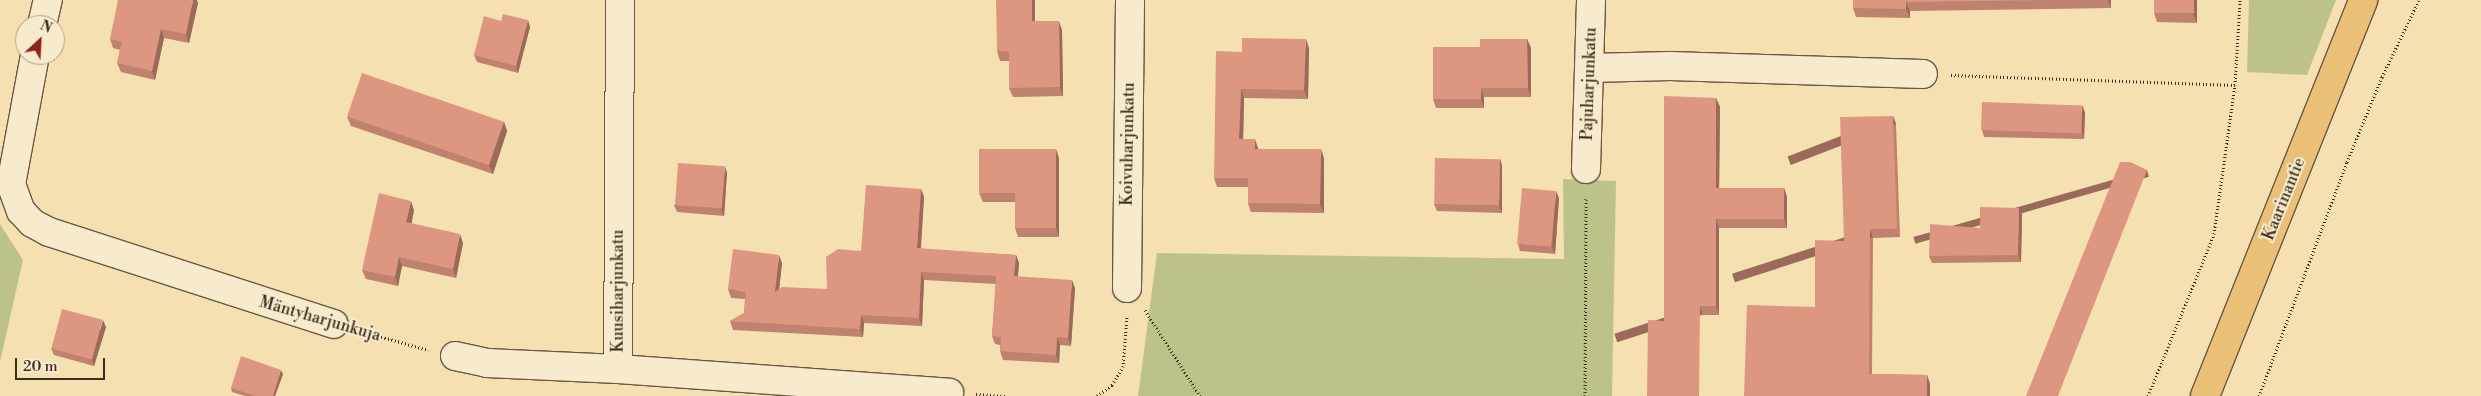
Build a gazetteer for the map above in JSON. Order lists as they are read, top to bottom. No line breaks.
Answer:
{"streets":{"main road":["Kaarinantie"],"street":["Pajuharjunkatu","Koivuharjunkatu","Kuusiharjunkatu","Mäntyharjunkuja"]},"scale_bar":"20 m","north":"top right"}
